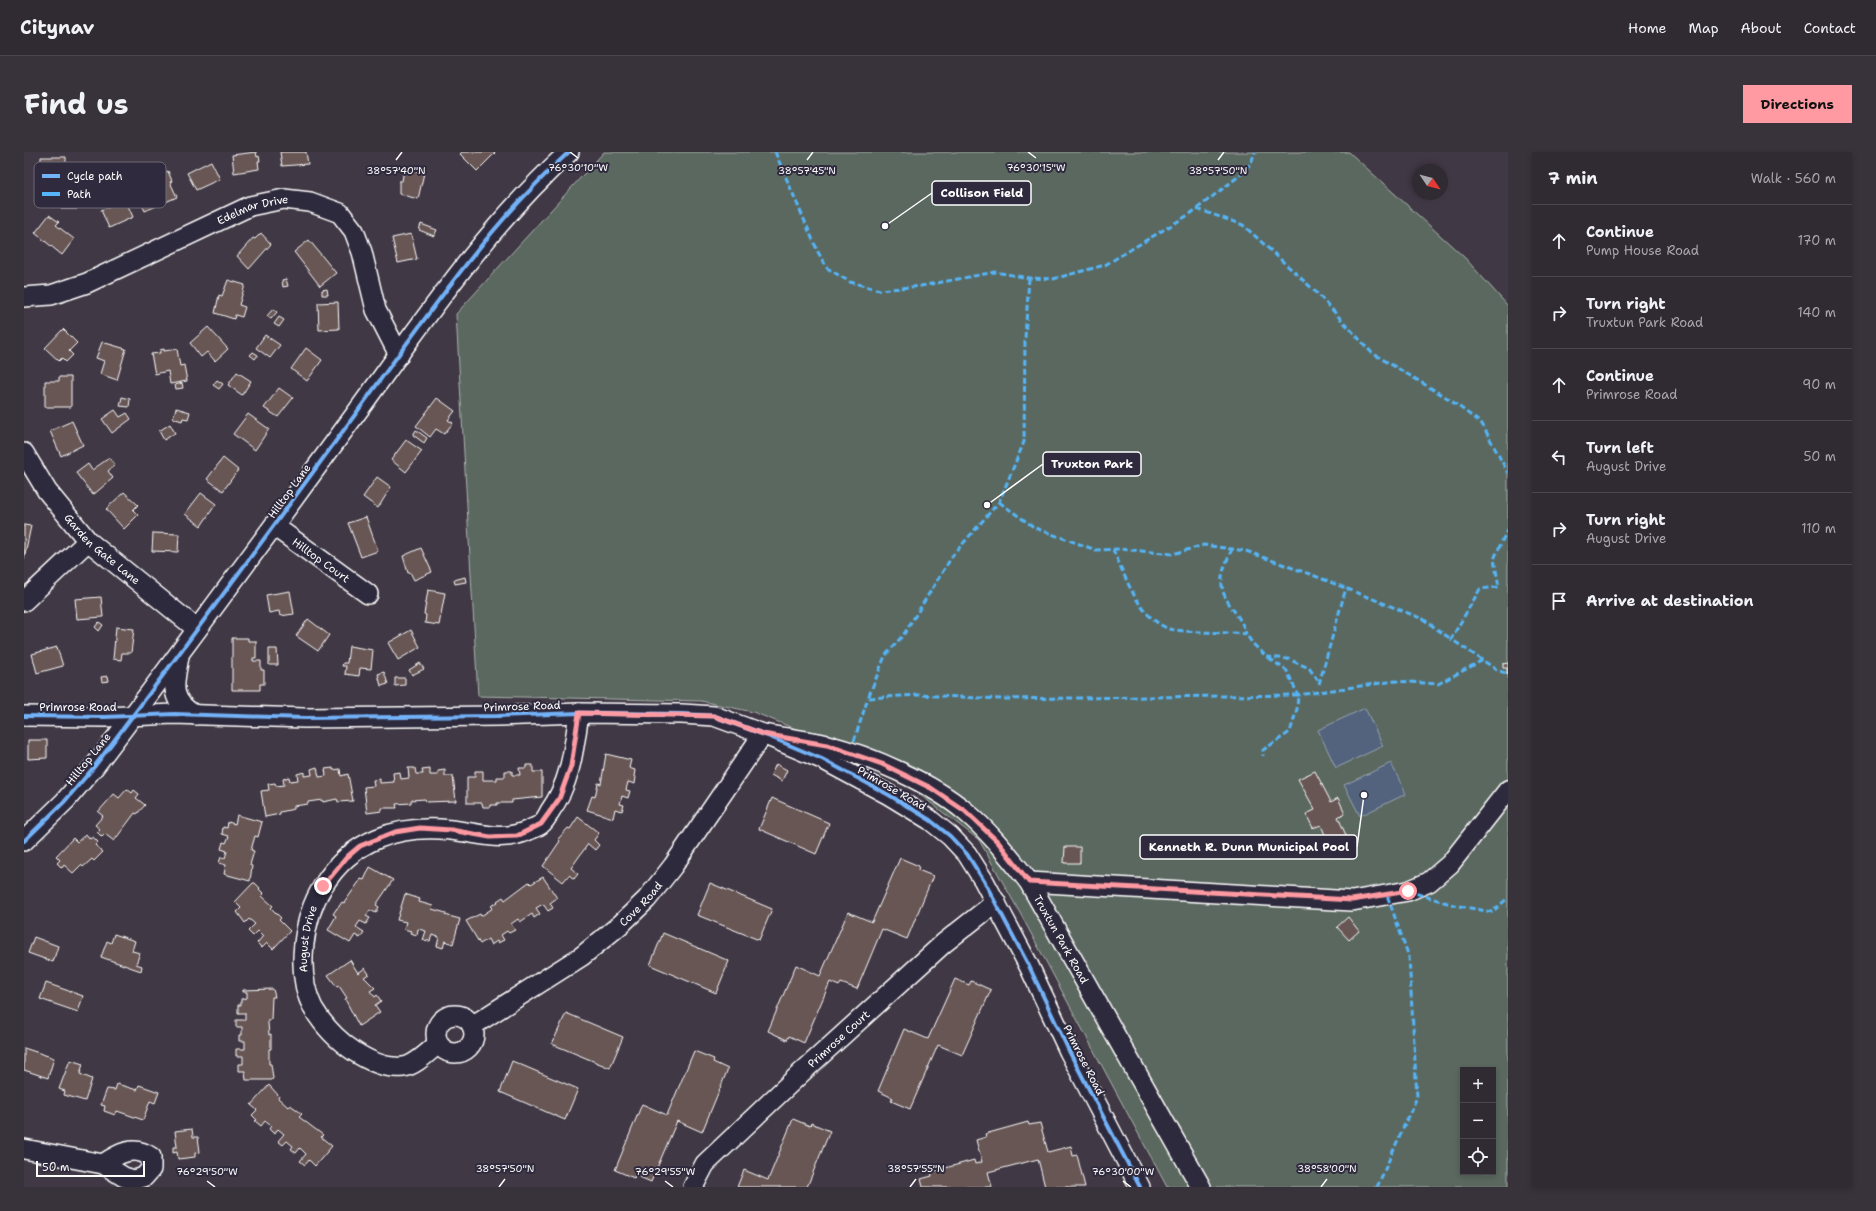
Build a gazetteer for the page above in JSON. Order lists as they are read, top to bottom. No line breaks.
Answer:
{"streets":{"street":["Edelmar Drive","Hilltop Lane","Garden Gate Lane","Hilltop Court","Primrose Road","Cove Road","August Drive","Truxtun Park Road","Primrose Court"]},"crossings":[["Edelmar Drive","Hilltop Lane"],["Hilltop Lane","Garden Gate Lane"],["Hilltop Lane","Hilltop Court"],["Hilltop Lane","Primrose Road"],["Primrose Road","Cove Road"],["Primrose Road","August Drive"],["Primrose Road","Truxtun Park Road"],["Primrose Road","Primrose Court"],["Cove Road","August Drive"],["Cove Road","Truxtun Park Road"]],"places":["Collison Field","Truxton Park","Kenneth R. Dunn Municipal Pool"],"legend":["Cycle path","Path"],"scale_bar":"50 m","north":"bottom right","page":{"header":"Citynav","nav":["Home","Map","About","Contact"],"title":"Find us","buttons":"Directions","heading":["7 min","Walk · 560 m"],"list":[["Continue","Pump House Road","170 m"],["Turn right","Truxtun Park Road","140 m"],["Continue","Primrose Road","90 m"],["Turn left","August Drive","50 m"],["Turn right","August Drive","110 m"],"Arrive at destination"],"map_buttons":["+","−"],"scale":"50 m"},"coordinates":["76°30'10\"W","76°30'15\"W","38°57'40\"N","38°57'45\"N","38°57'50\"N","38°57'55\"N","38°58'00\"N","76°29'50\"W","76°29'55\"W","76°30'00\"W"]}
